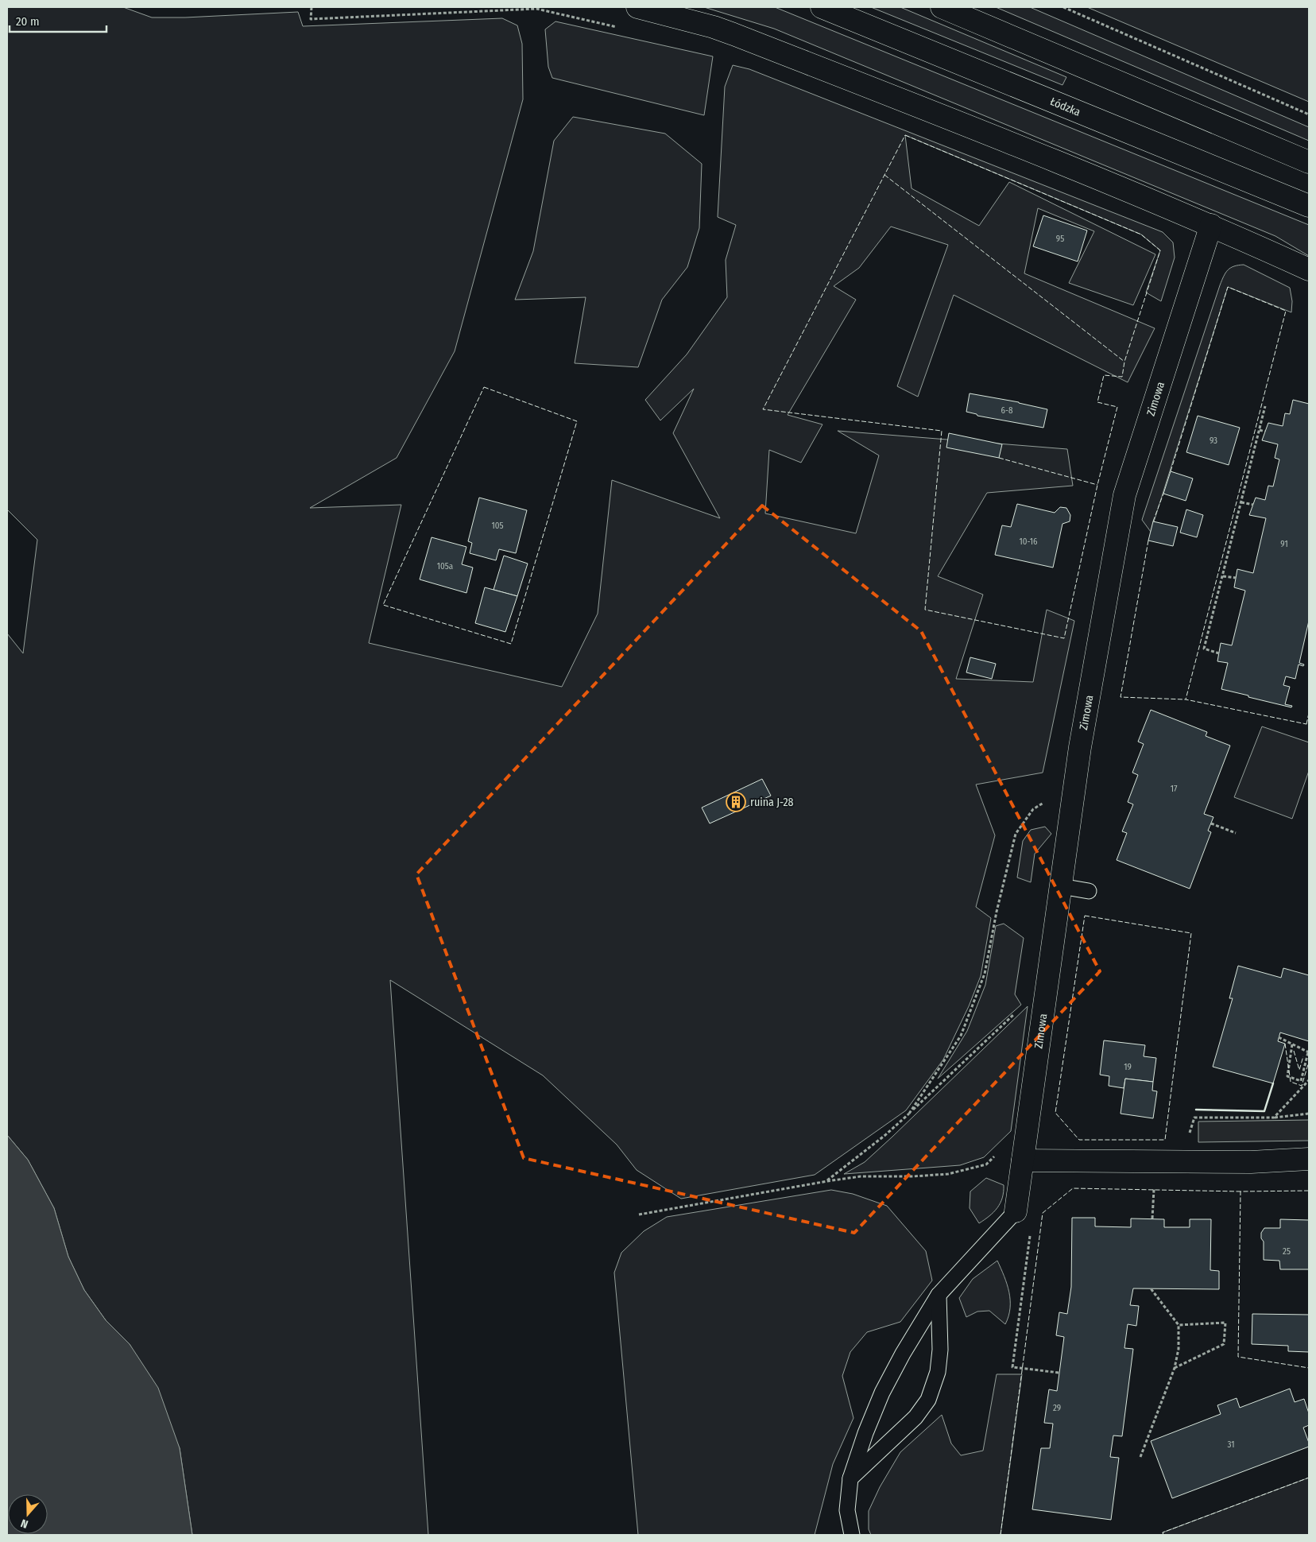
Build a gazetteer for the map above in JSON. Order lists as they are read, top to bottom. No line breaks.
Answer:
{"streets":{"street":["Łódzka","Zimowa"]},"places":{"building":["ruina J-28"]},"house_numbers":["95","6-8","93","105","10-16","91","105a","17","19","25","29","31"],"scale_bar":"20 m","north":"bottom"}
